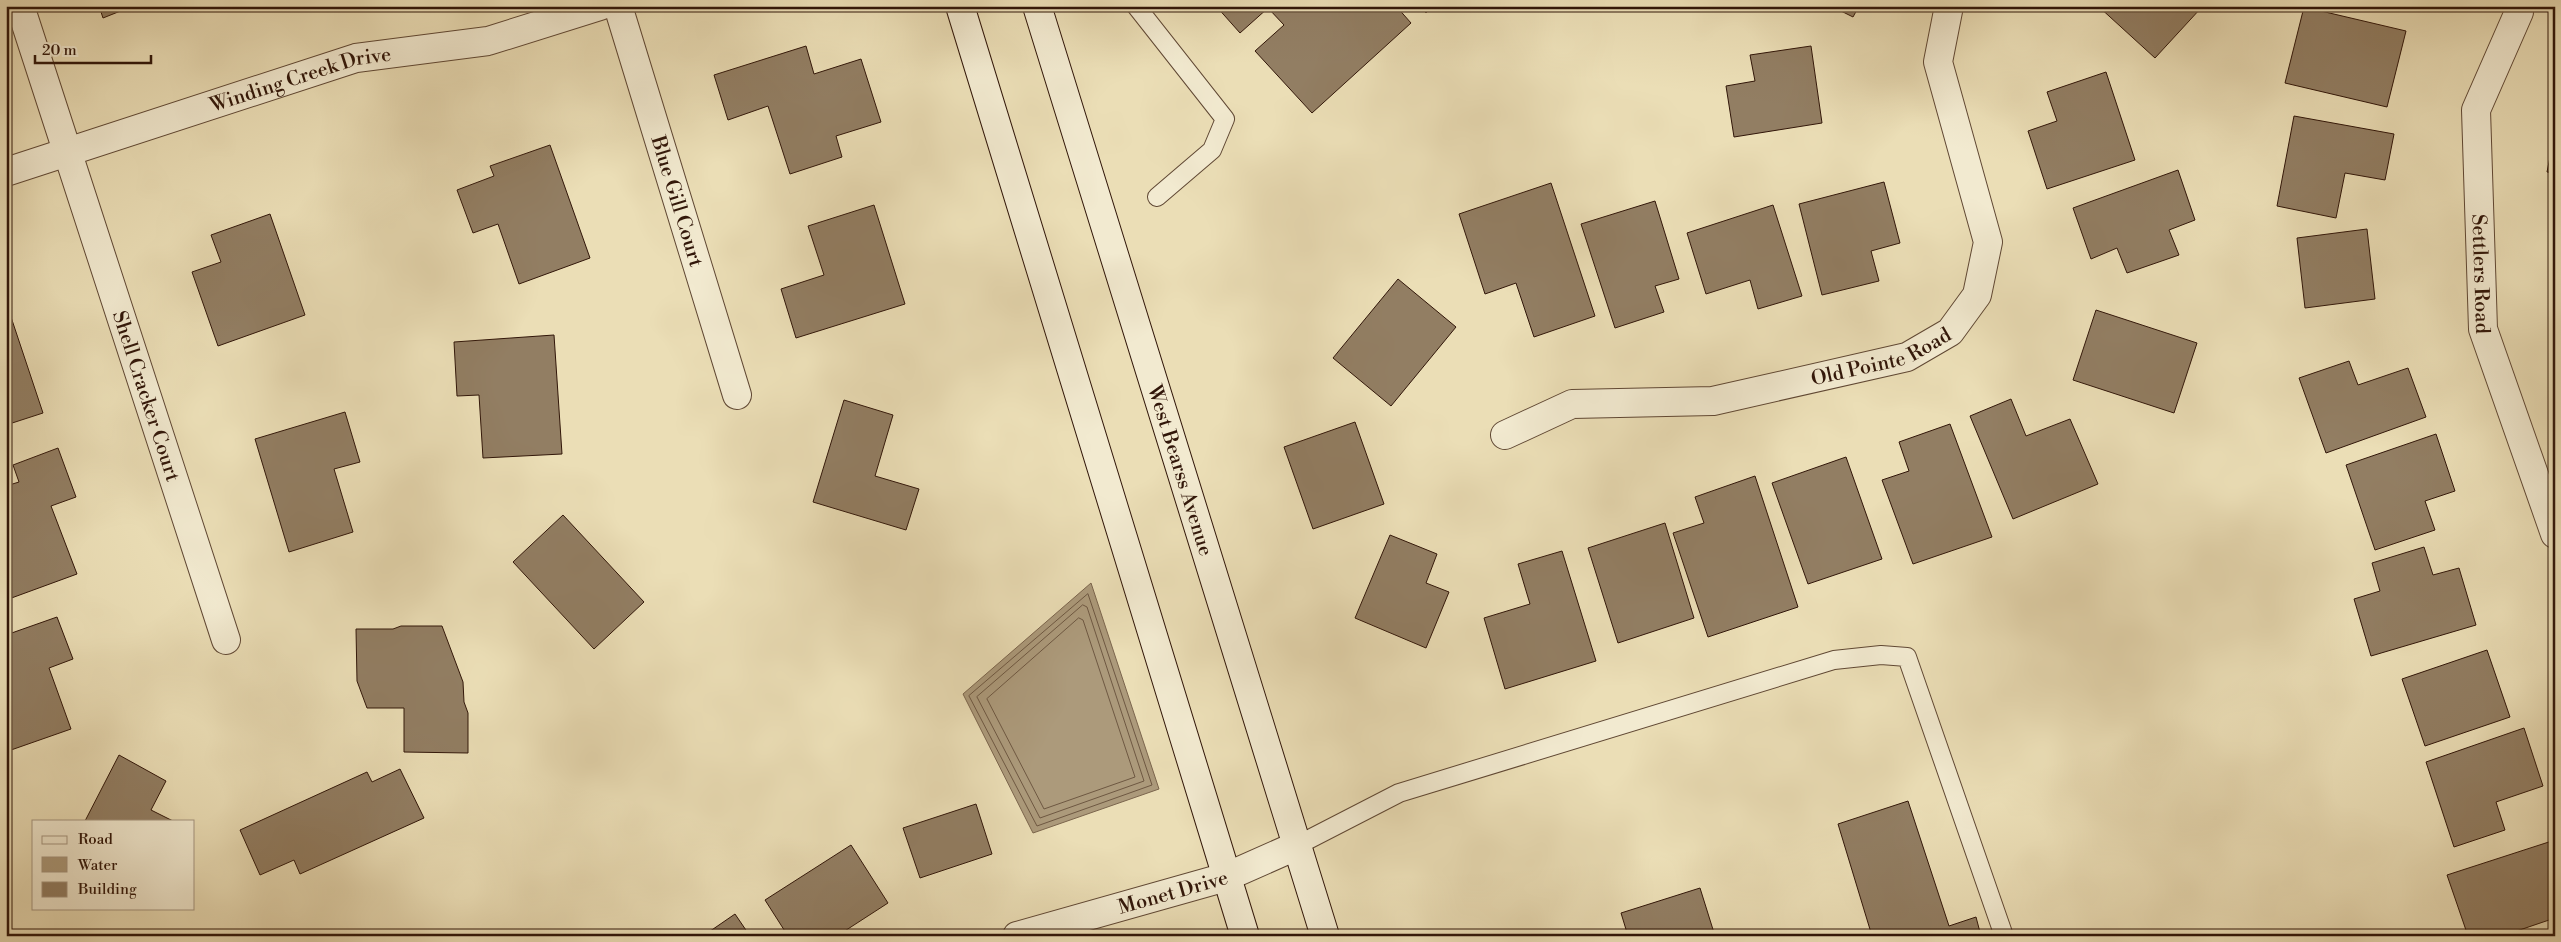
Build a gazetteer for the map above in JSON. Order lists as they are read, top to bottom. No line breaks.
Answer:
{"streets":{"street":["Winding Creek Drive","Blue Gill Court","Settlers Road","Old Pointe Road","Shell Cracker Court","West Bearss Avenue","Monet Drive"]},"crossings":[["Winding Creek Drive","Shell Cracker Court"],["West Bearss Avenue","Monet Drive"]],"legend":["Road","Water","Building"],"scale_bar":"20 m"}
